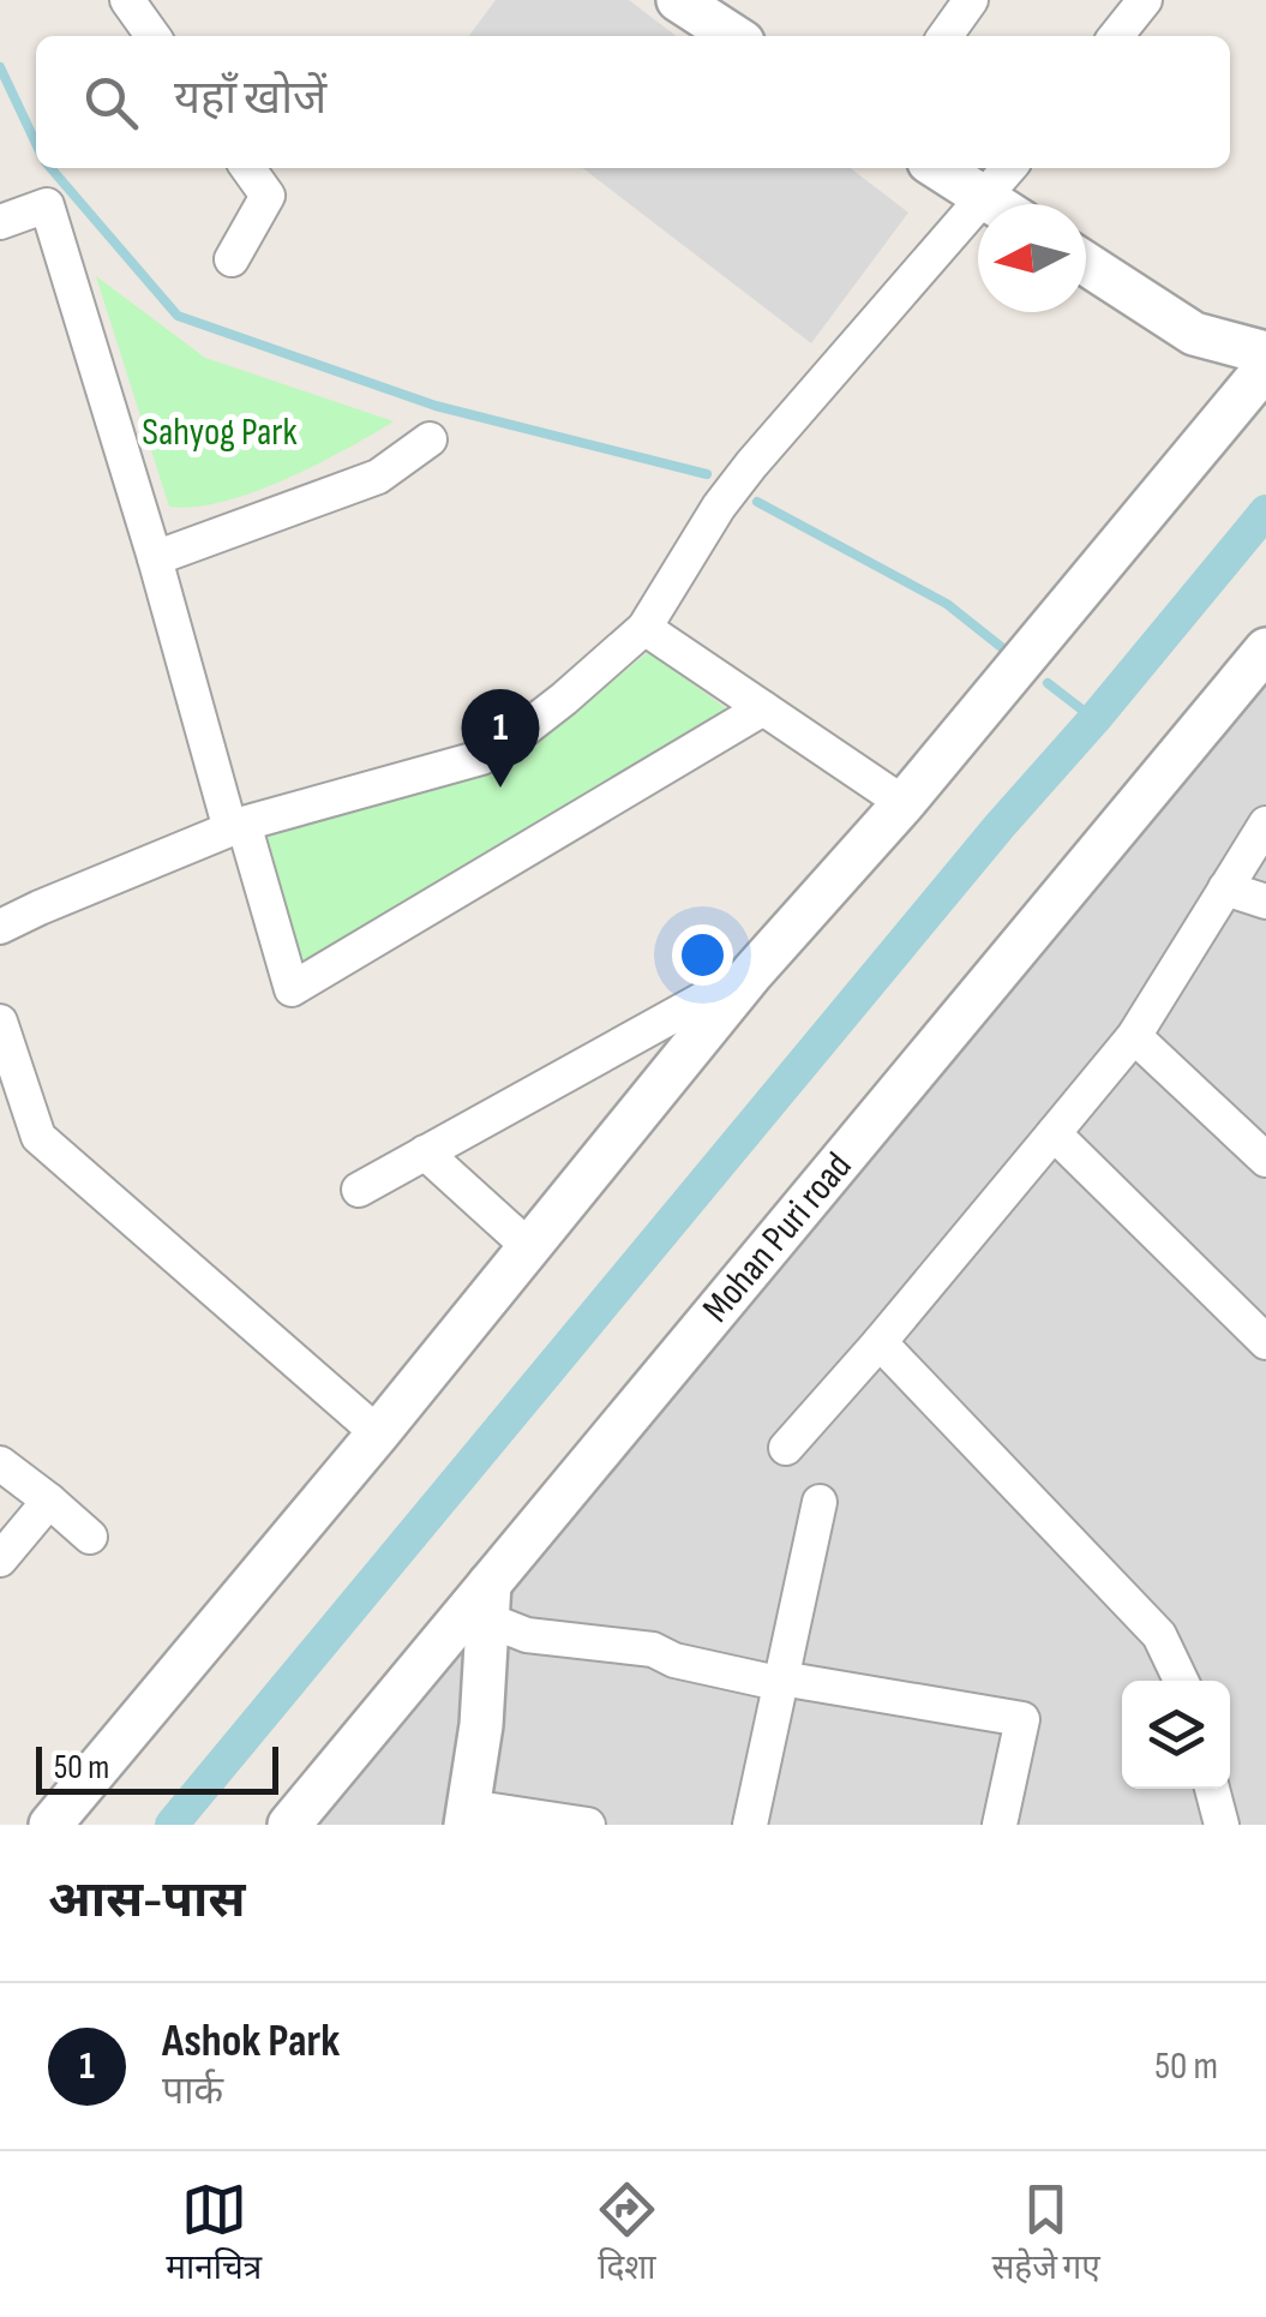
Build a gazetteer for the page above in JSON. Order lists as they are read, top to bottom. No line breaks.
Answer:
{"streets":{"street":["Mohan Puri road"]},"parks":["Sahyog Park"],"scale_bar":"50 m","north":"left","page":{"search":"यहाँ खोजें","pins":"1","scale":"50 m","heading":"आस-पास","list":[{"mark":"1","name":"Ashok Park","note":"पार्क","value":"50 m"}],"nav":["मानचित्र","दिशा","सहेजे गए"]}}
